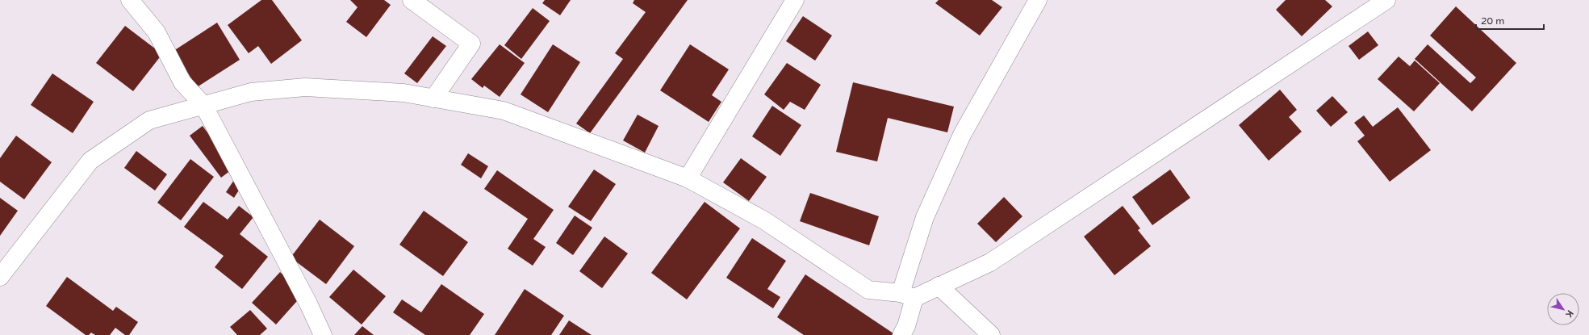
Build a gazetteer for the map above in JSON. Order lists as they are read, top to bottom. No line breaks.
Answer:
{"scale_bar":"20 m","north":"bottom right"}
